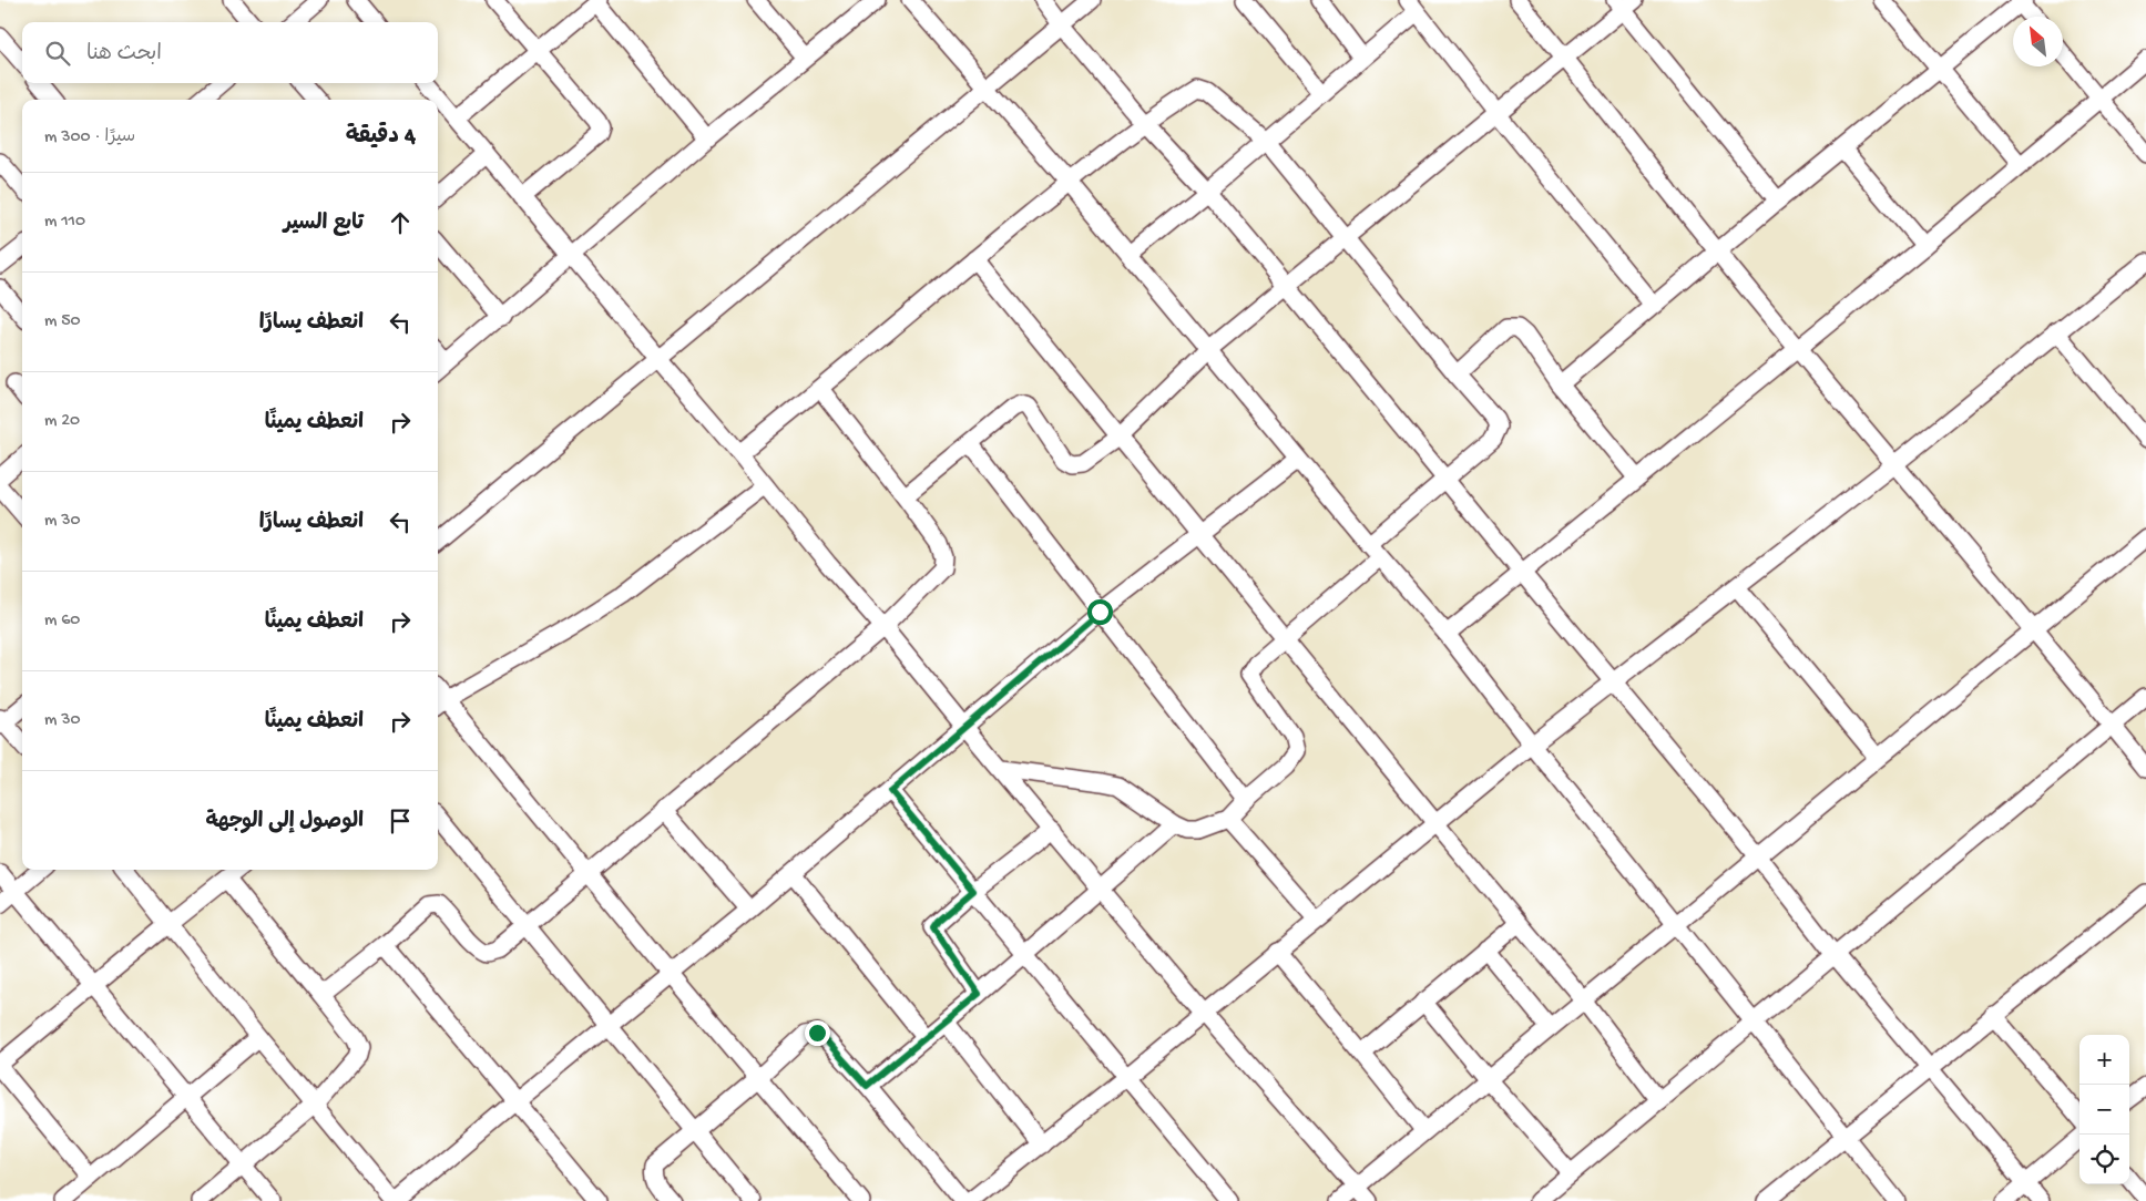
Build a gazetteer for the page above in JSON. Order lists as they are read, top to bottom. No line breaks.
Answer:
{"north":"top left","page":{"search":"ابحث هنا","heading":["4 دقيقة","سيرًا · 300 m"],"list":[["تابع السير","110 m"],["انعطف يسارًا","50 m"],["انعطف يمينًا","20 m"],["انعطف يسارًا","30 m"],["انعطف يمينًا","60 m"],["انعطف يمينًا","30 m"],"الوصول إلى الوجهة"],"map_buttons":["+","−"]}}
